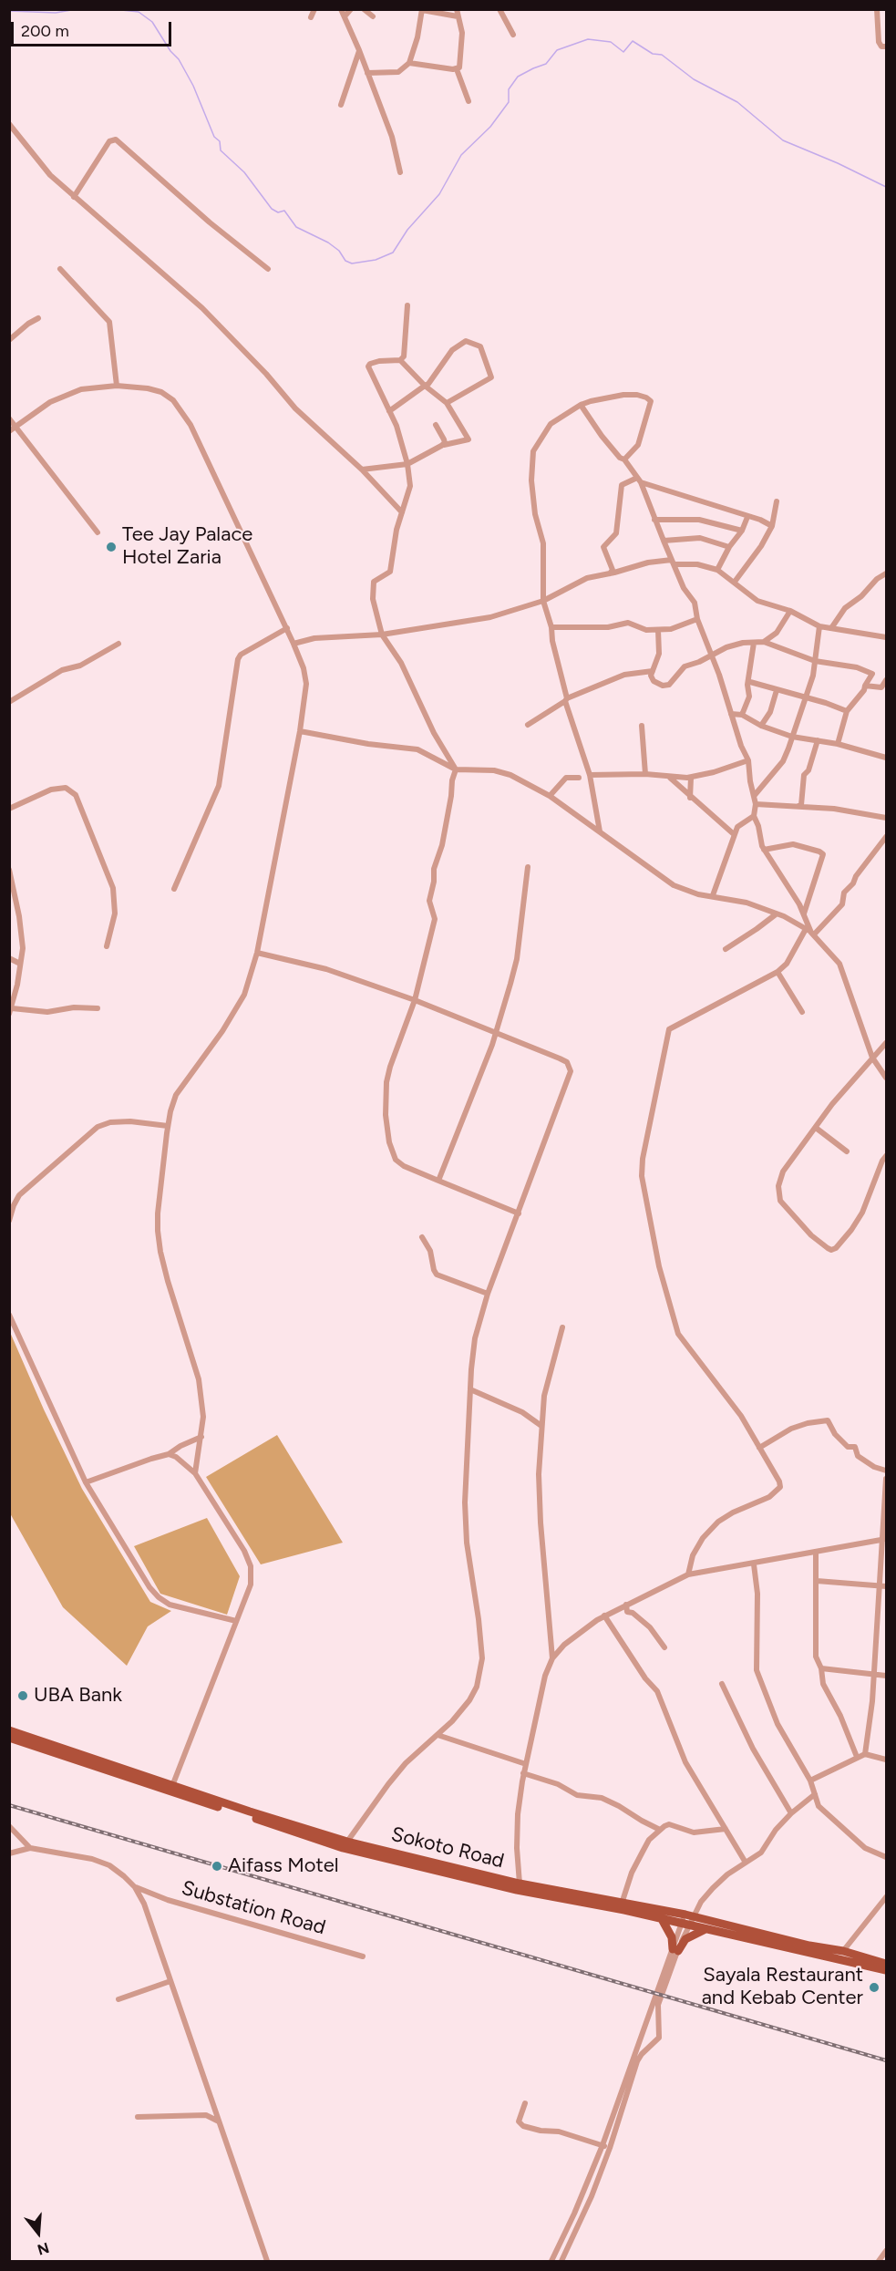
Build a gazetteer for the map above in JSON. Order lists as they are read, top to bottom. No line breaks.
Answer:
{"streets":{"main road":["Sokoto Road"],"street":["Substation Road"]},"places":["Tee Jay Palace Hotel Zaria","UBA Bank","Aifass Motel","Sayala Restaurant and Kebab Center"],"scale_bar":"200 m","north":"bottom"}
